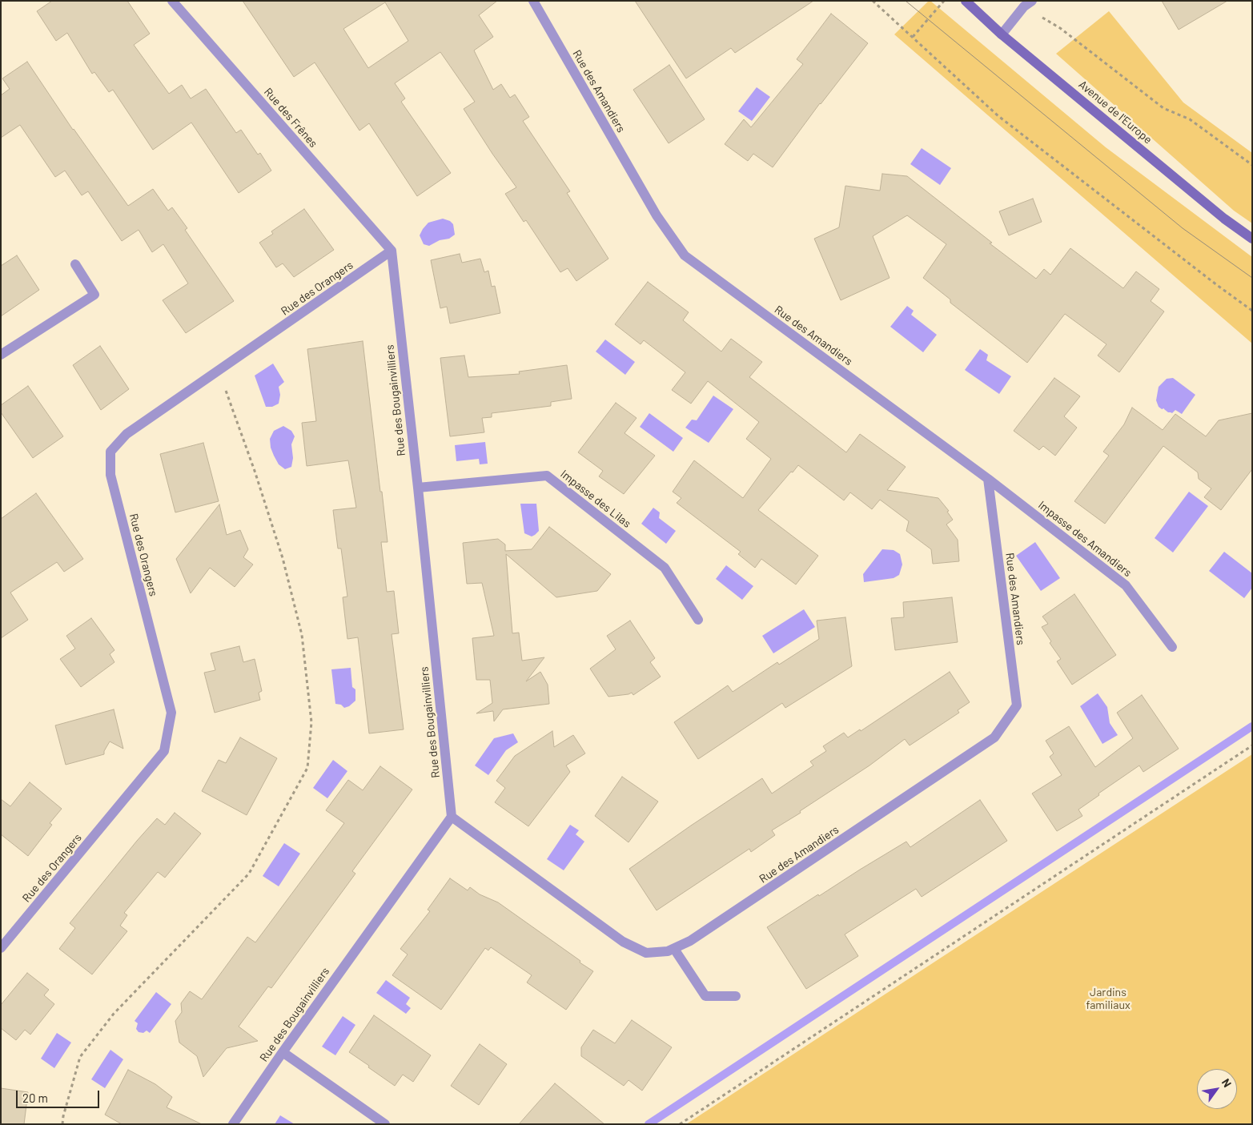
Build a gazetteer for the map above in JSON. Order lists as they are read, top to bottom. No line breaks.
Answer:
{"streets":{"main road":["Avenue de l'Europe"],"street":["Rue des Amandiers","Rue des Frênes","Rue des Orangers","Rue des Bougainvilliers","Impasse des Lilas","Impasse des Amandiers"]},"crossings":[["Rue des Amandiers","Rue des Bougainvilliers"],["Rue des Amandiers","Impasse des Amandiers"],["Rue des Frênes","Rue des Orangers"],["Rue des Frênes","Rue des Bougainvilliers"],["Rue des Orangers","Rue des Bougainvilliers"],["Rue des Bougainvilliers","Impasse des Lilas"]],"parks":["Jardins familiaux"],"scale_bar":"20 m","north":"top right"}
